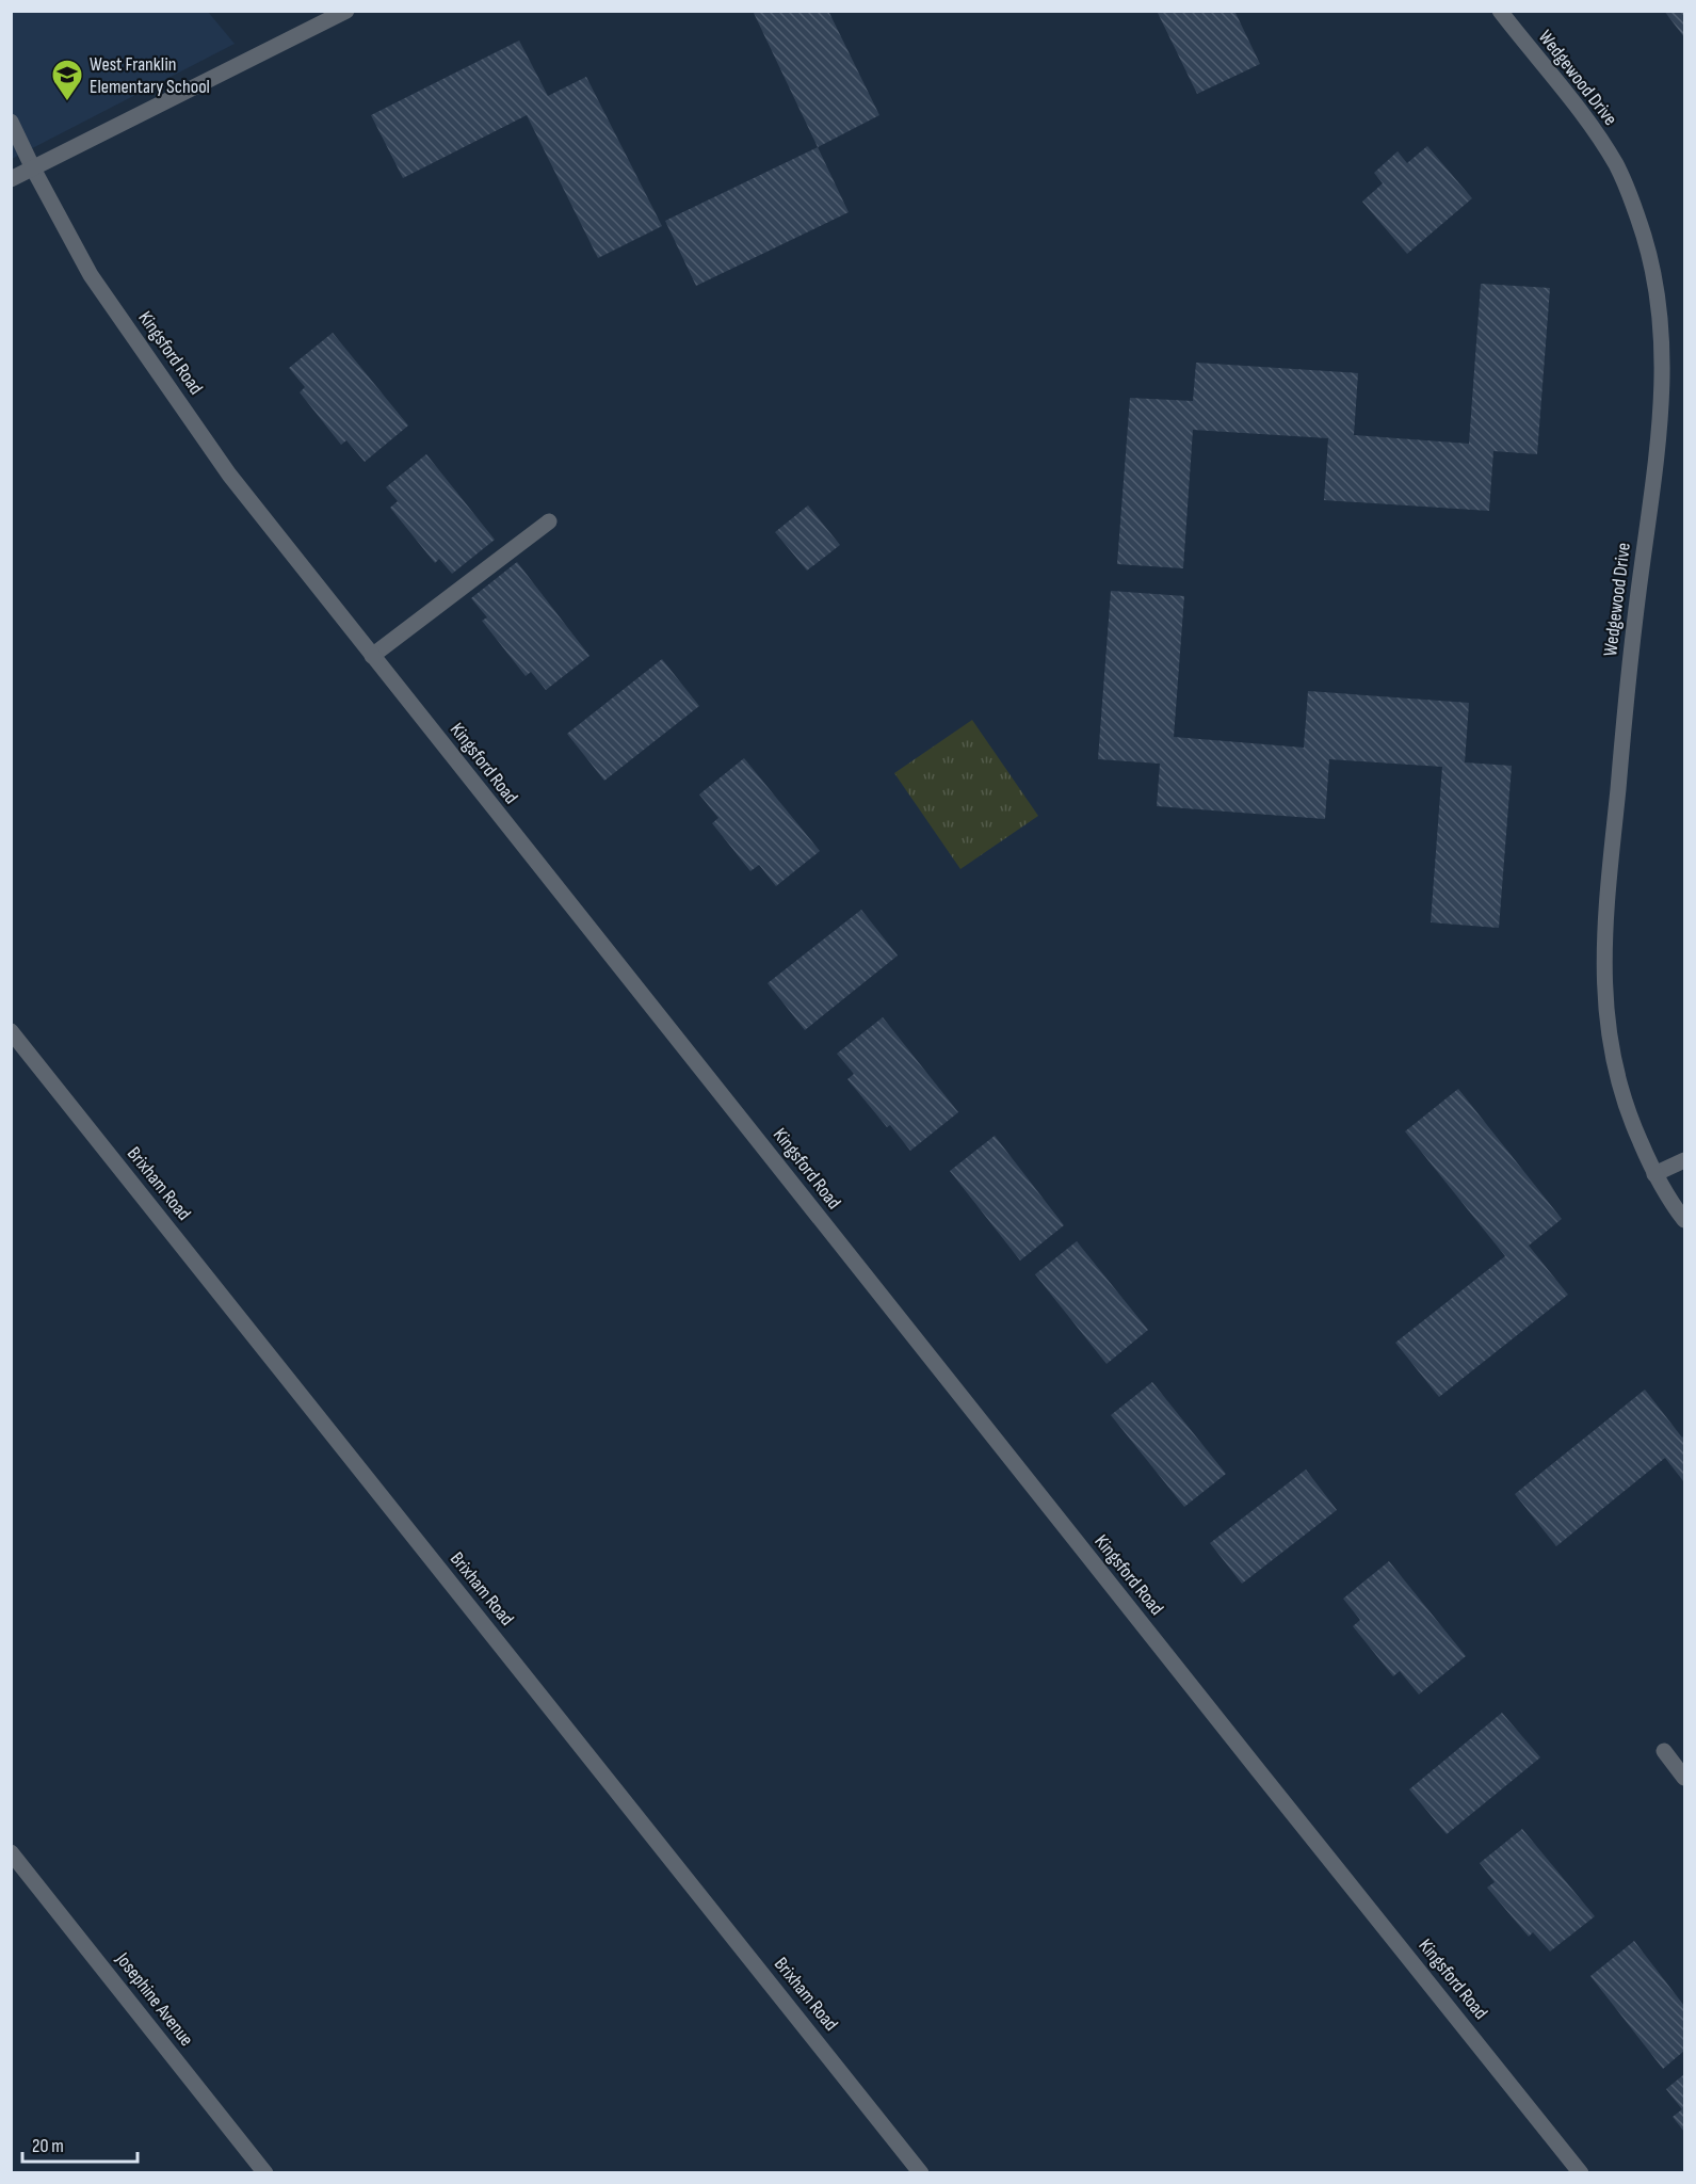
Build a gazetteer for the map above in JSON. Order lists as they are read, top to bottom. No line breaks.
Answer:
{"streets":{"street":["Wedgewood Drive","Kingsford Road","Brixham Road","Josephine Avenue"]},"places":{"school or university":["West Franklin Elementary School"]},"scale_bar":"20 m"}
